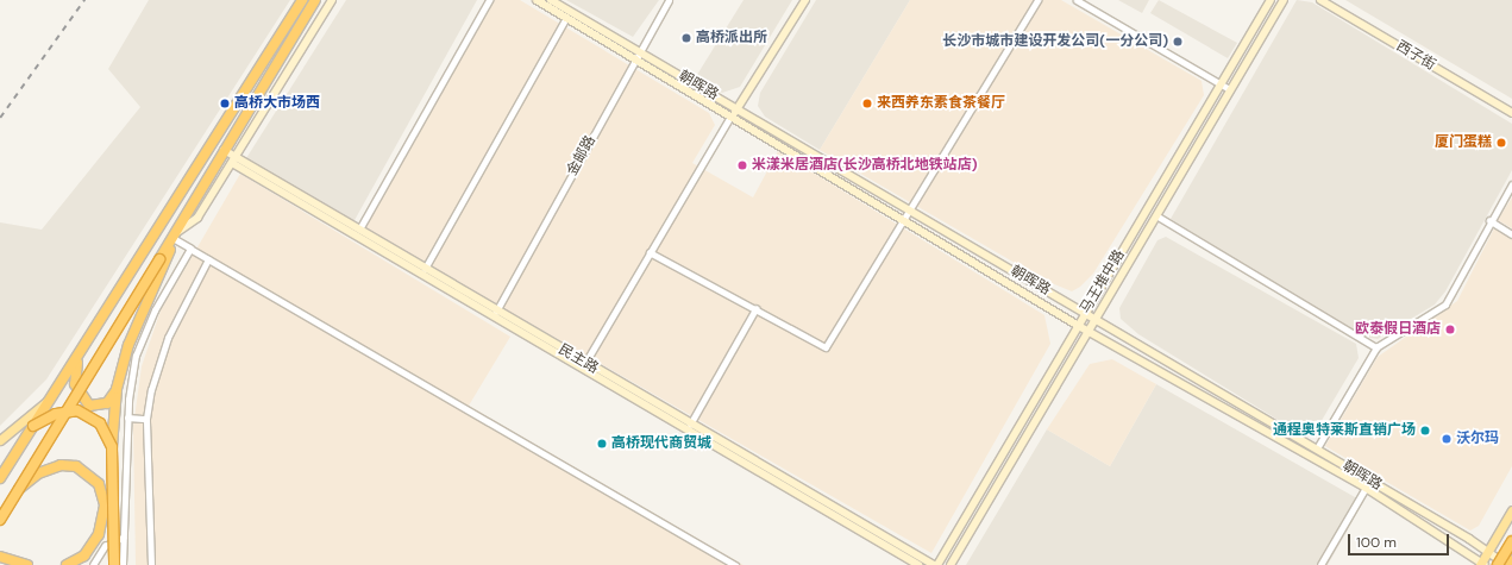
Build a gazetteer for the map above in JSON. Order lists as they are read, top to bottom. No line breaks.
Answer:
{"streets":{"street":["西子街","朝晖路","金邮路","马王堆中路","民主路"]},"crossings":[["朝晖路","金邮路"],["朝晖路","马王堆中路"],["金邮路","民主路"],["马王堆中路","民主路"]],"places":["高桥派出所","长沙市城市建设开发公司(一分公司)","高桥大市场西","来西养东素食茶餐厅","厦门蛋糕","米漾米居酒店(长沙高桥北地铁站店)","欧泰假日酒店","通程奥特莱斯直销广场","沃尔玛","高桥现代商贸城"],"scale_bar":"100 m"}
